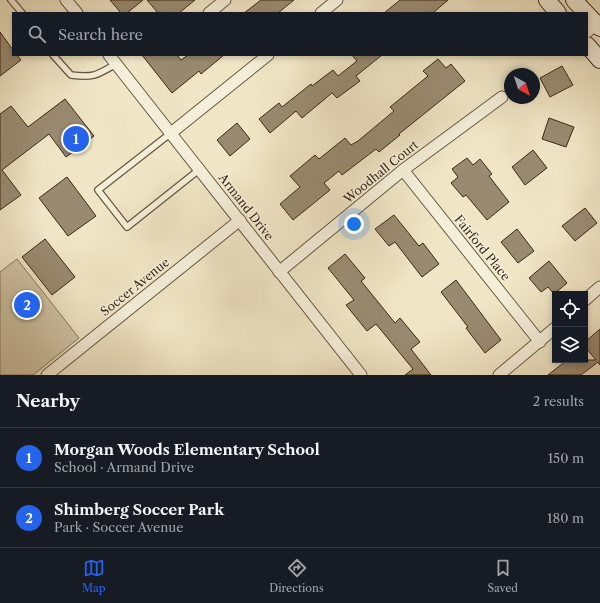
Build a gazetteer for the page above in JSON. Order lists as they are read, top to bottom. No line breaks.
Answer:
{"streets":{"street":["Woodhall Court","Armand Drive","Fairford Place","Soccer Avenue"]},"crossings":[["Woodhall Court","Armand Drive"],["Woodhall Court","Fairford Place"],["Armand Drive","Soccer Avenue"]],"north":"bottom right","page":{"search":"Search here","pins":["1","2"],"heading":["Nearby","2 results"],"list":[{"mark":"1","name":"Morgan Woods Elementary School","note":"School · Armand Drive","value":"150 m"},{"mark":"2","name":"Shimberg Soccer Park","note":"Park · Soccer Avenue","value":"180 m"}],"nav":["Map","Directions","Saved"]}}
